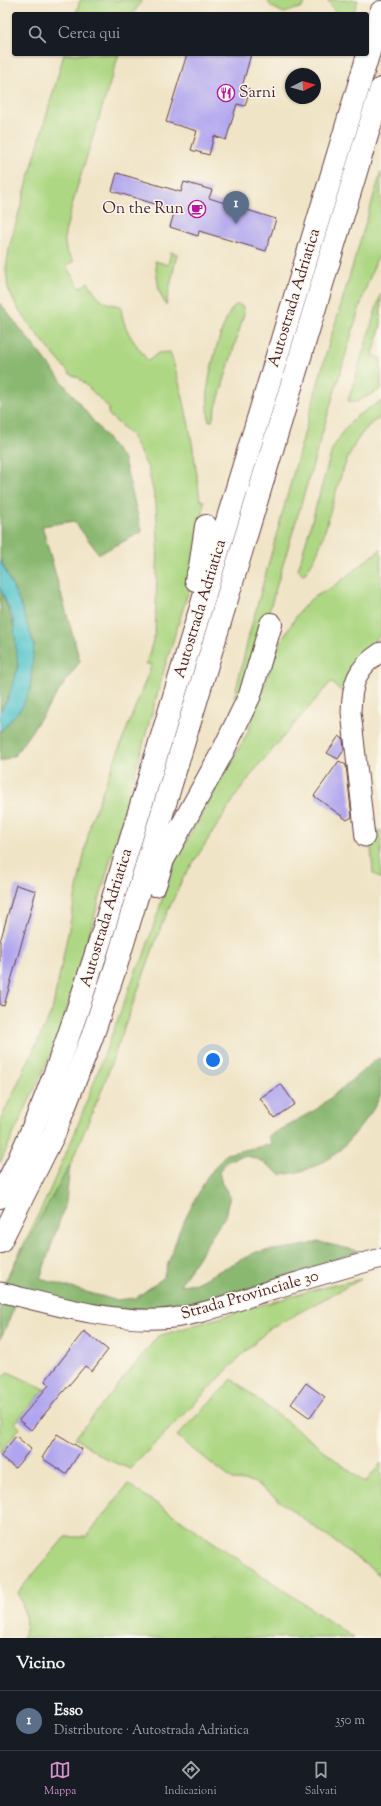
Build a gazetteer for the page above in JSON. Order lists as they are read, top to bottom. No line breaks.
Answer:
{"streets":{"highway":["Autostrada Adriatica"],"street":["Strada Provinciale 30"]},"places":{"restaurant":["Sarni"],"cafe":["On the Run"]},"north":"right","page":{"search":"Cerca qui","pins":"1","heading":"Vicino","list":[{"mark":"1","name":"Esso","note":"Distributore · Autostrada Adriatica","value":"350 m"}],"nav":["Mappa","Indicazioni","Salvati"]}}
